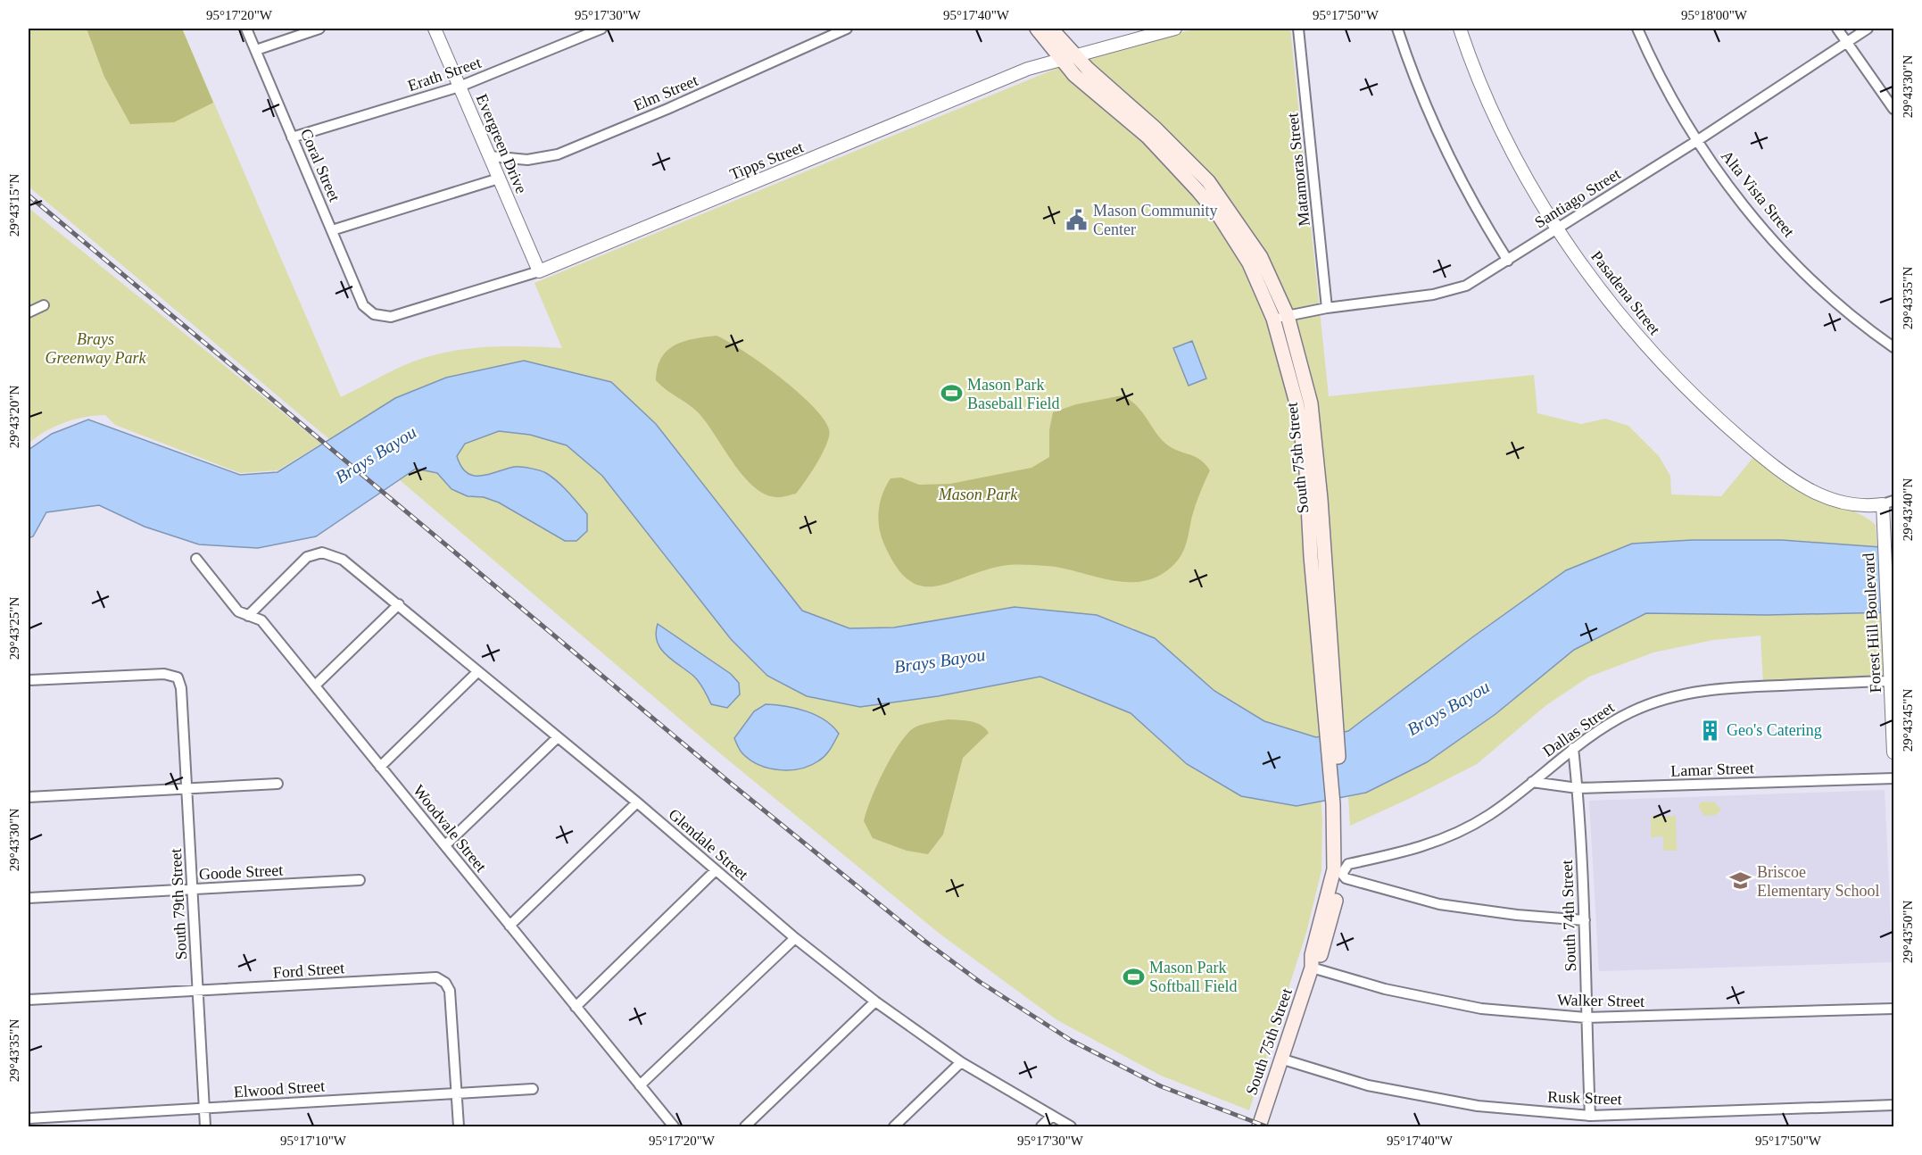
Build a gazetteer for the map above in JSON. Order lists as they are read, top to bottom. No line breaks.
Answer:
{"streets":{"main road":["South 75th Street"],"street":["Erath Street","Elm Street","Evergreen Drive","Tipps Street","Coral Street","Matamoras Street","Alta Vista Street","Santiago Street","Pasadena Street","Forest Hill Boulevard","Dallas Street","Lamar Street","Woodvale Street","Glendale Street","Goode Street","South 79th Street","South 74th Street","Ford Street","Walker Street","Elwood Street","Rusk Street"]},"crossings":[["Erath Street","Evergreen Drive"],["Erath Street","Coral Street"],["Elm Street","Evergreen Drive"],["Evergreen Drive","Tipps Street"],["Tipps Street","Coral Street"],["Tipps Street","South 75th Street"],["Matamoras Street","Santiago Street"],["Alta Vista Street","Santiago Street"],["Santiago Street","Pasadena Street"],["Santiago Street","South 75th Street"],["Pasadena Street","Forest Hill Boulevard"],["South 75th Street","Dallas Street"],["South 75th Street","Walker Street"],["South 75th Street","Rusk Street"],["Forest Hill Boulevard","Dallas Street"],["Dallas Street","Lamar Street"],["Dallas Street","South 74th Street"],["Lamar Street","South 74th Street"],["Woodvale Street","Glendale Street"],["Goode Street","South 79th Street"],["South 79th Street","Ford Street"],["South 79th Street","Elwood Street"],["South 74th Street","Walker Street"],["South 74th Street","Rusk Street"],["Ford Street","Elwood Street"]],"water":["Brays Bayou"],"parks":["Brays Greenway Park","Mason Park"],"places":{"public building":["Mason Community Center"],"sports":["Mason Park Baseball Field","Mason Park Softball Field"],"building":["Geo's Catering"],"school or university":["Briscoe Elementary School"]},"coordinates":["95°17'20\"W","95°17'30\"W","95°17'40\"W","95°17'50\"W","95°18'00\"W","29°43'30\"N","29°43'15\"N","29°43'35\"N","29°43'20\"N","29°43'40\"N","29°43'25\"N","29°43'45\"N","29°43'50\"N","95°17'10\"W"]}
